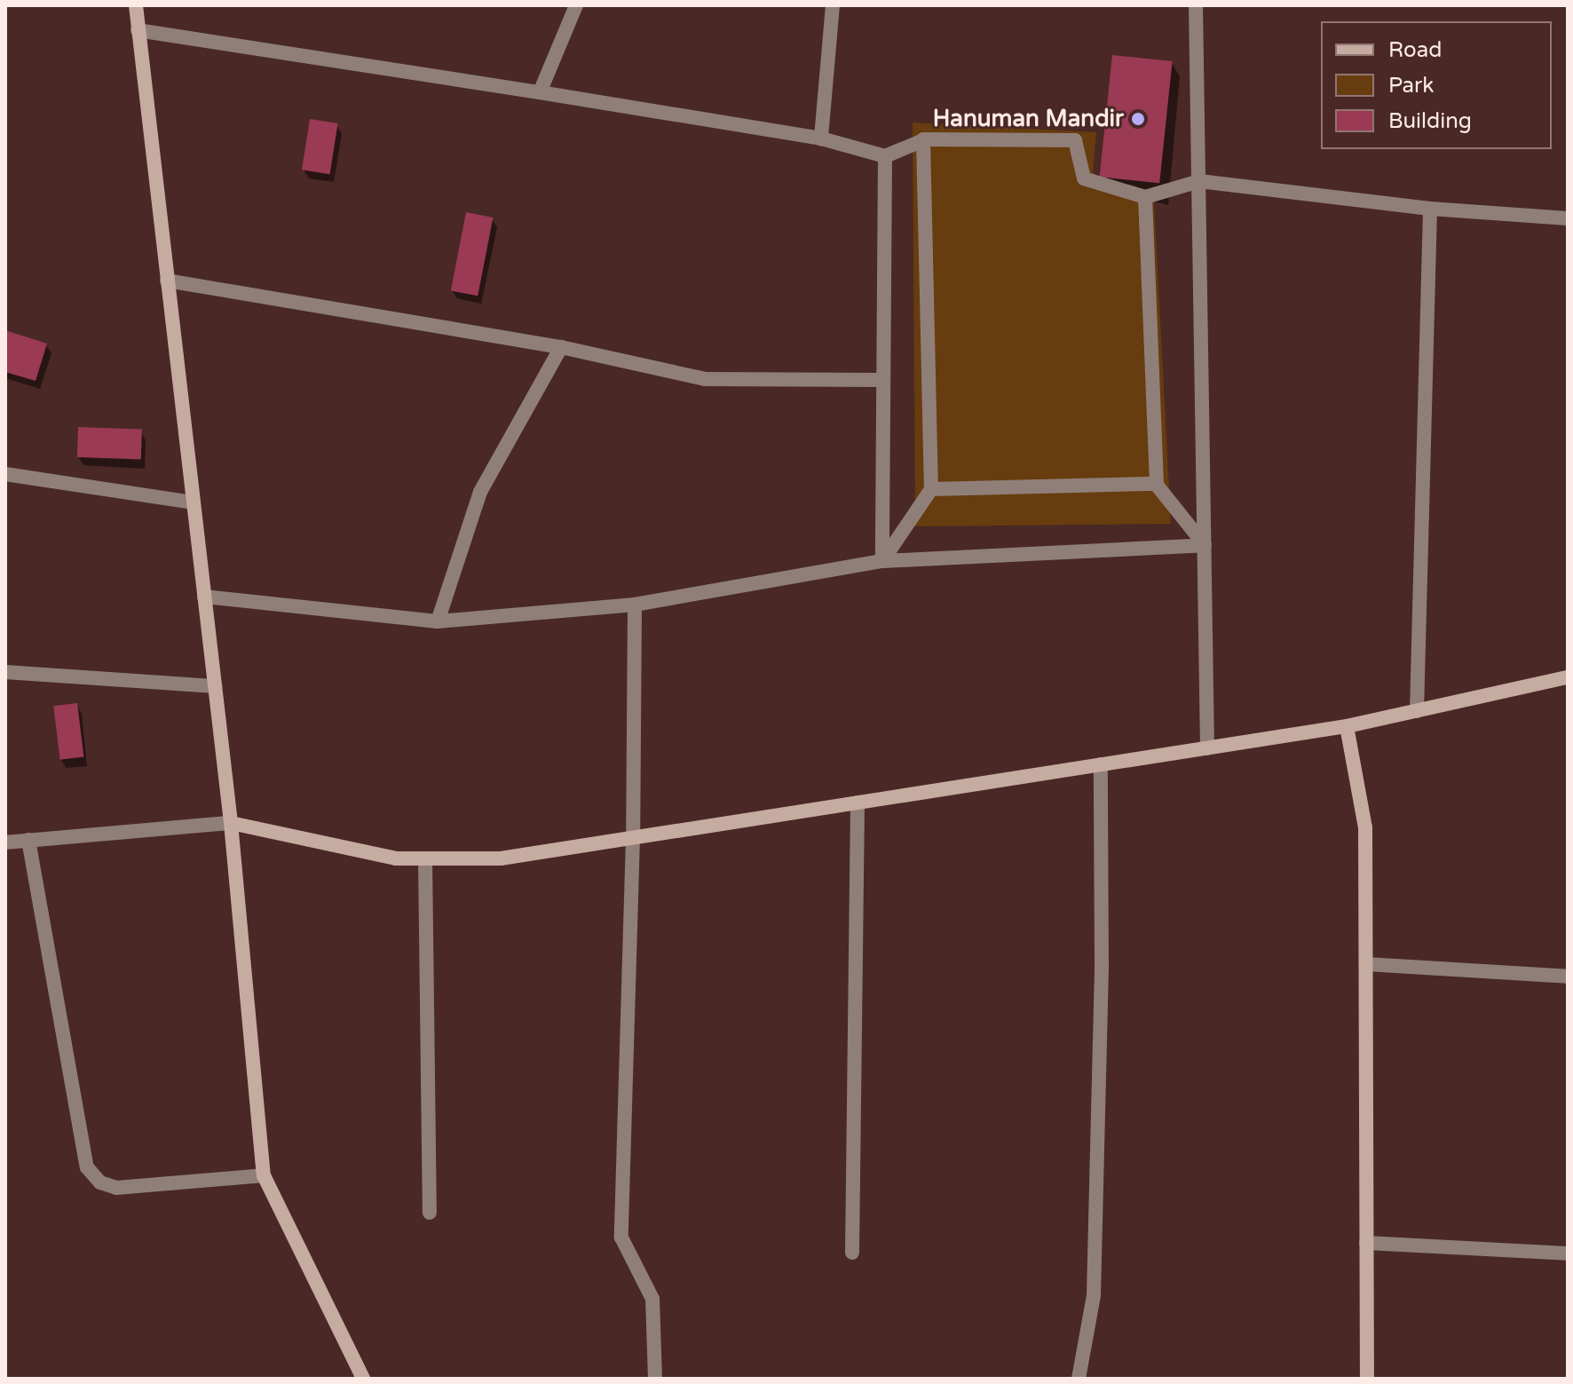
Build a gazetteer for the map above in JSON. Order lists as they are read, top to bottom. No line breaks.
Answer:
{"places":["Hanuman Mandir"],"legend":["Road","Park","Building"]}
